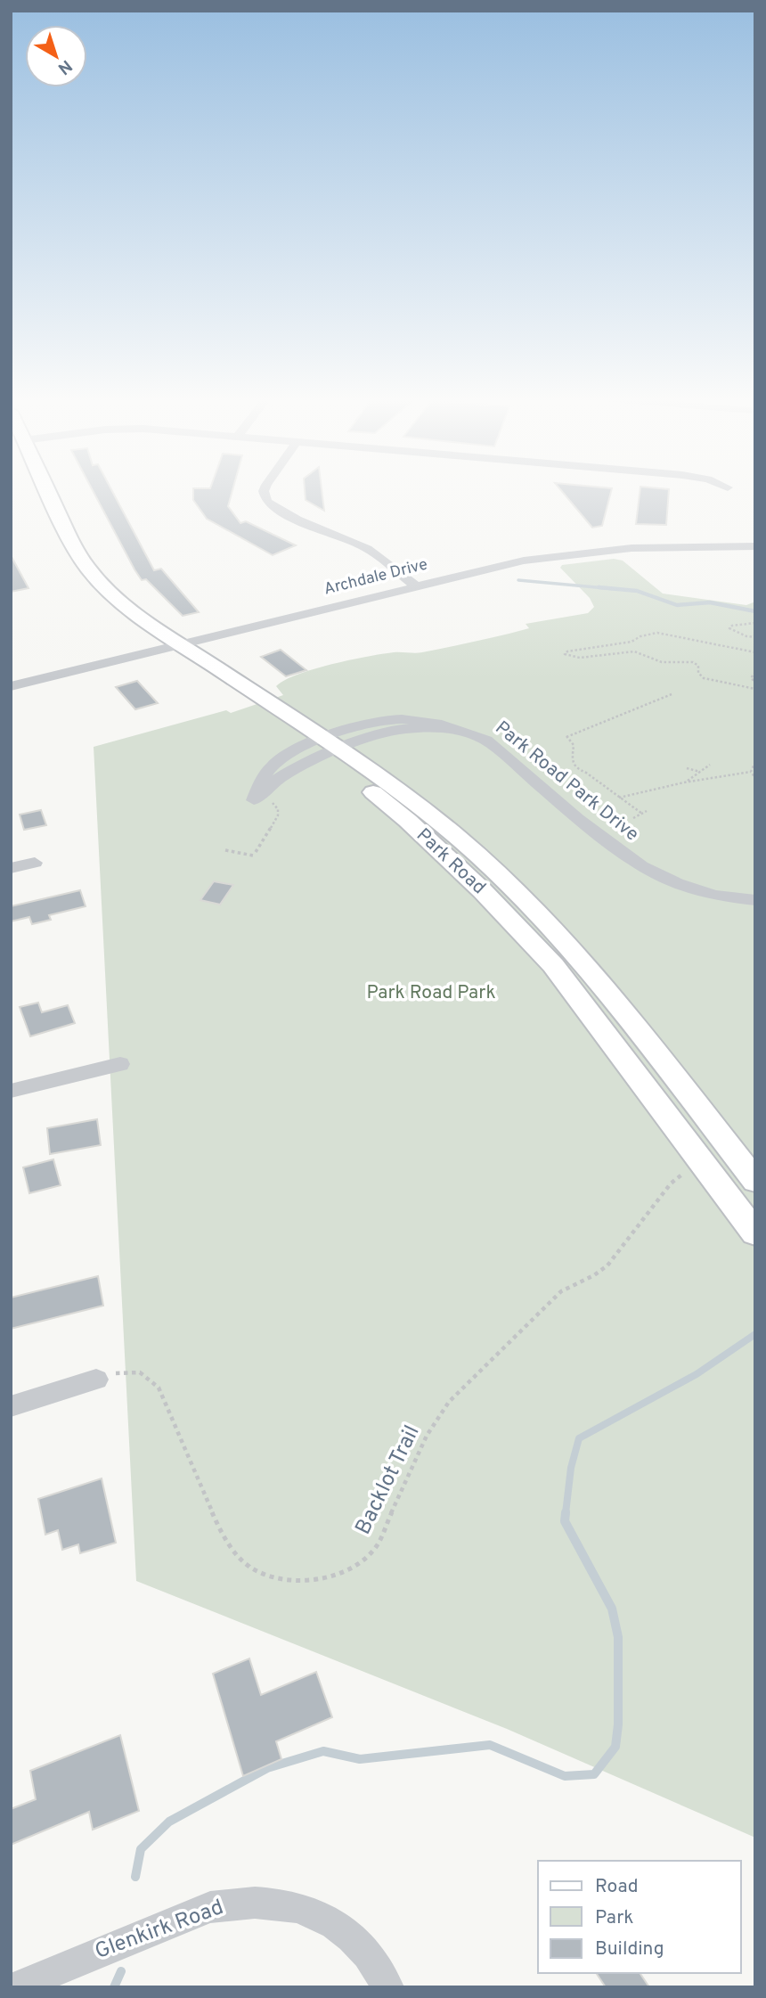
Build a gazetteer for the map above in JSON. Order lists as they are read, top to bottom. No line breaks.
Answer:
{"streets":{"main road":["Park Road"],"street":["Archdale Drive","Park Road Park Drive","Glenkirk Road"],"path":["Backlot Trail"]},"crossings":[["Archdale Drive","Park Road"],["Park Road Park Drive","Park Road"]],"parks":["Park Road Park"],"legend":["Road","Park","Building"],"north":"bottom right"}
